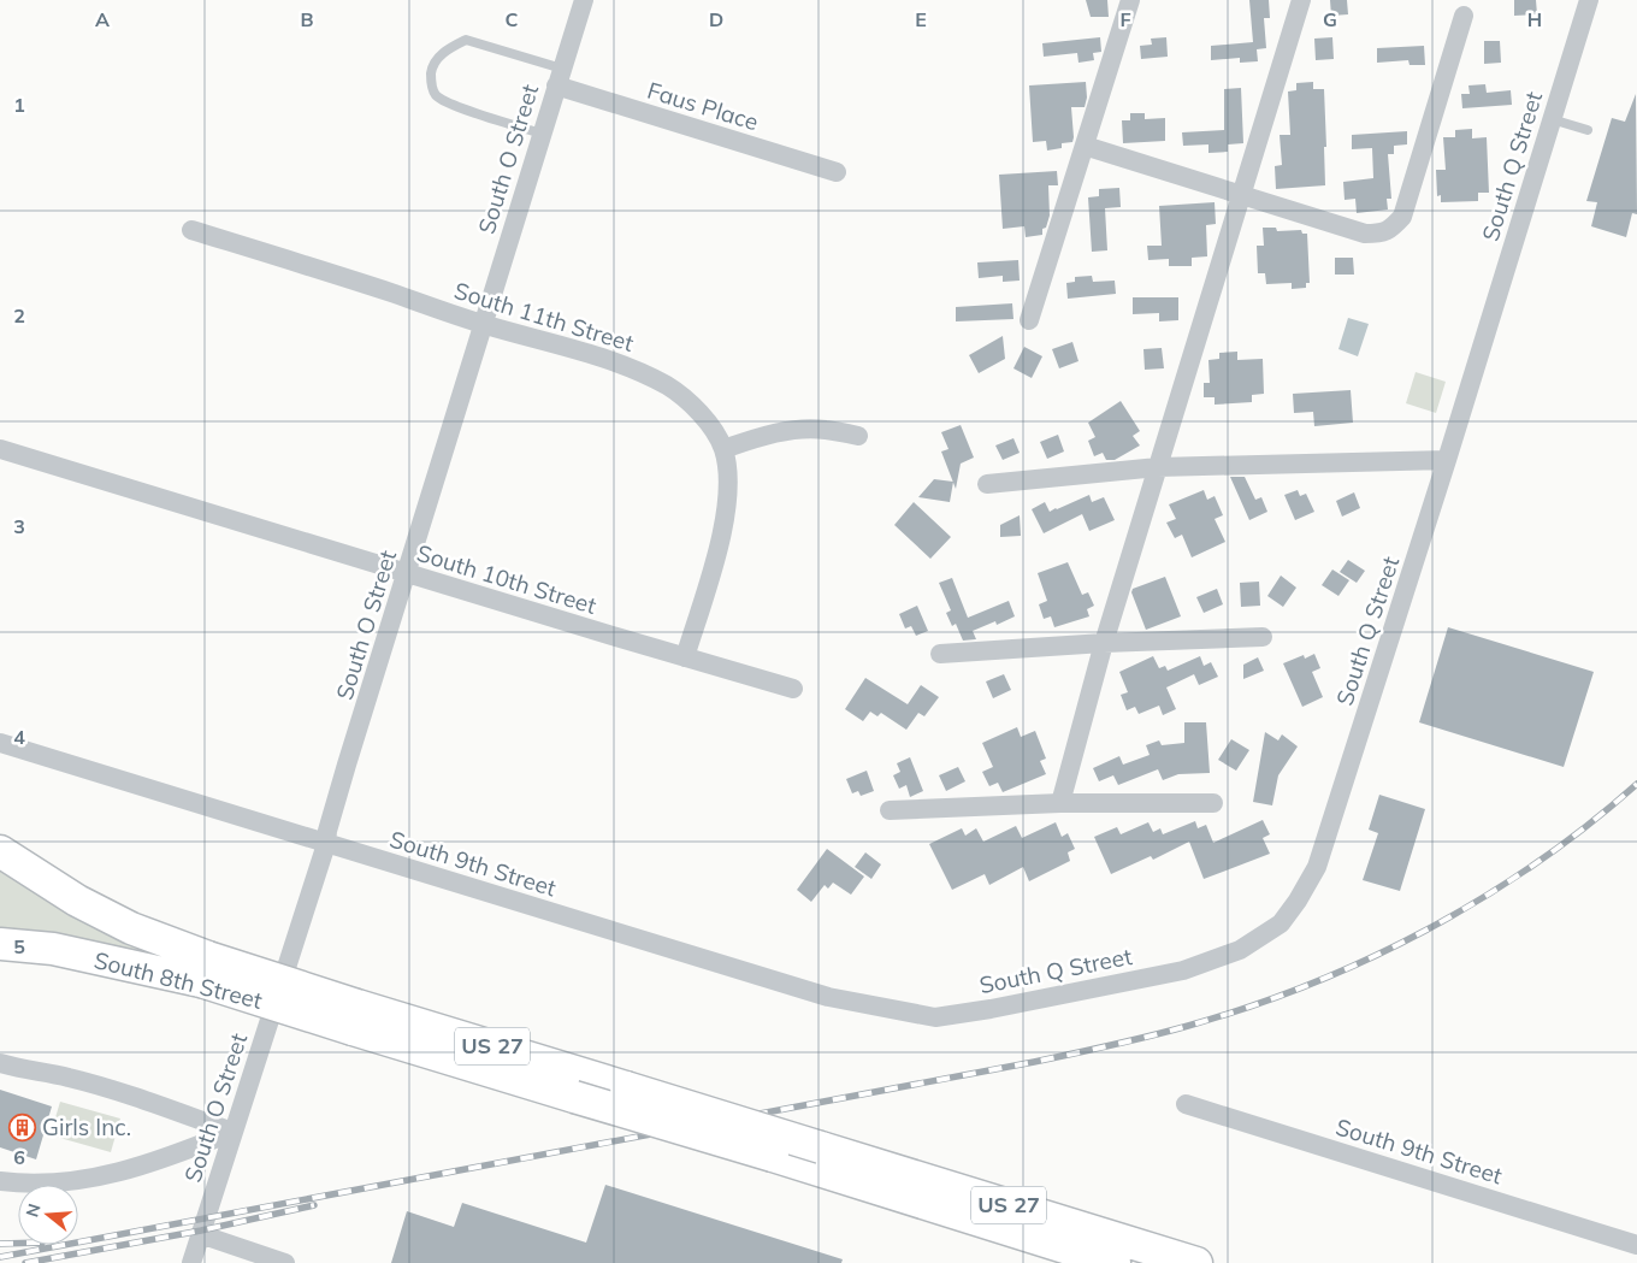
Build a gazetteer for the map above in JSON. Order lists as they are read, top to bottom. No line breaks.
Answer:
{"streets":{"highway":["South 8th Street","US 27"],"street":["Faus Place","South O Street","South Q Street","South 11th Street","South 10th Street","South 9th Street"]},"crossings":[["Faus Place","South O Street"],["South O Street","South 11th Street"],["South O Street","South 10th Street"],["South O Street","South 9th Street"],["South Q Street","South 9th Street"],["South 8th Street","US 27"]],"places":{"building":["Girls Inc."]},"north":"left","grid":{"columns":["A","B","C","D","E","F","G","H"],"rows":["1","2","3","4","5","6"]}}
